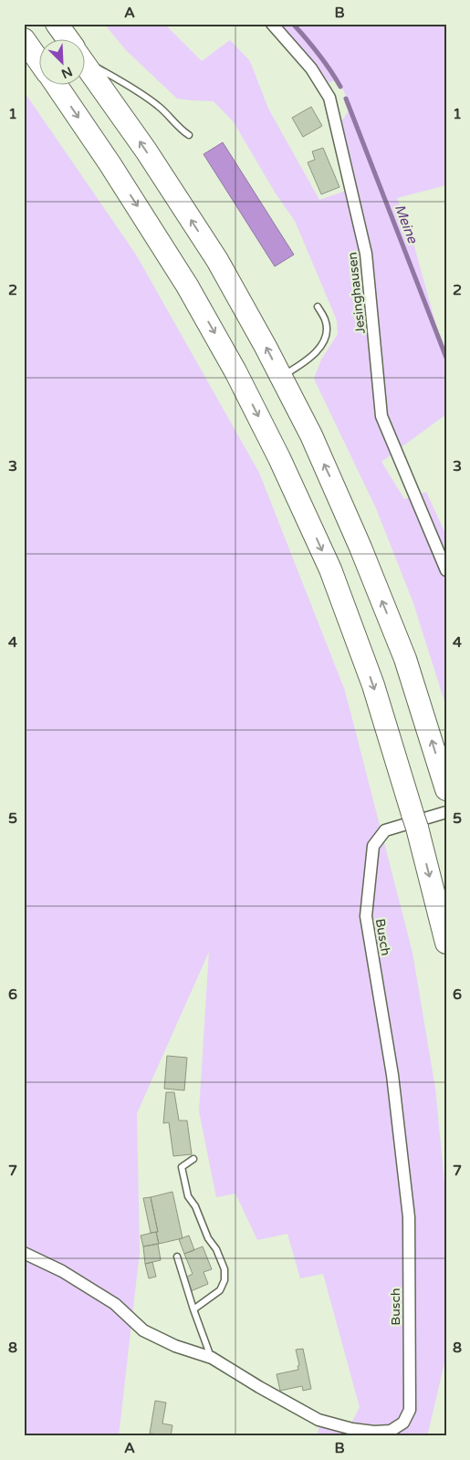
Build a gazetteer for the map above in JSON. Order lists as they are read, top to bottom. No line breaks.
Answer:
{"streets":{"street":["Jesinghausen","Busch"]},"water":["Meine"],"north":"bottom right","grid":{"columns":["A","B"],"rows":["1","2","3","4","5","6","7","8"]}}
